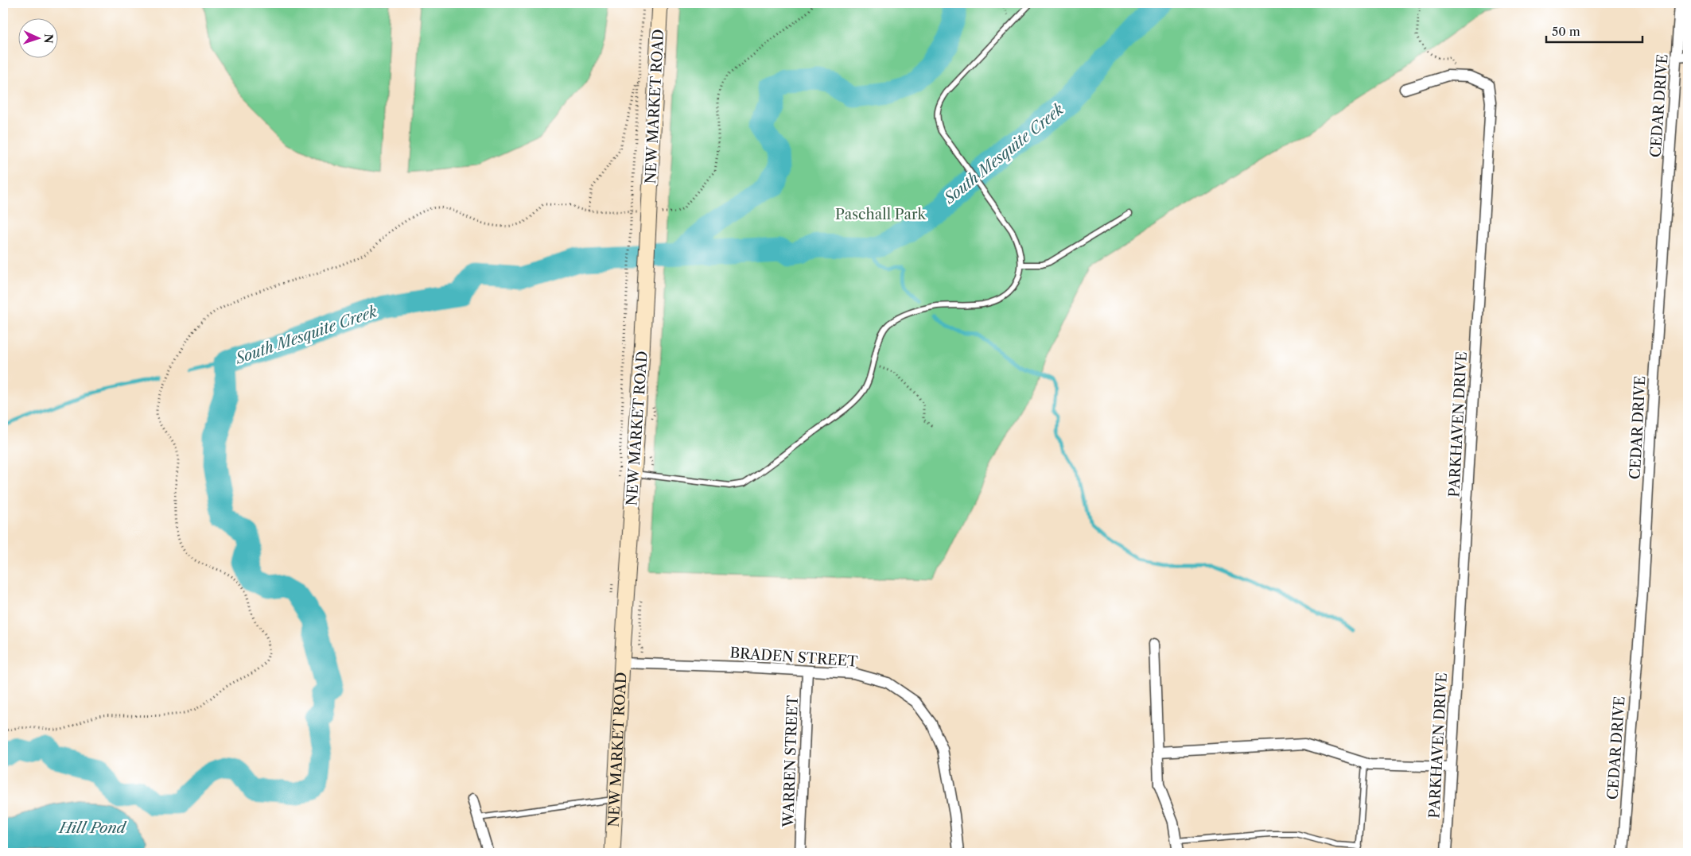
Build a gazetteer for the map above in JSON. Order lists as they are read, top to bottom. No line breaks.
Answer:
{"streets":{"street":["CEDAR DRIVE","NEW MARKET ROAD","PARKHAVEN DRIVE","BRADEN STREET","WARREN STREET"]},"crossings":[["NEW MARKET ROAD","BRADEN STREET"],["BRADEN STREET","WARREN STREET"]],"water":["South Mesquite Creek","Hill Pond"],"parks":["Paschall Park"],"scale_bar":"50 m","north":"right"}
